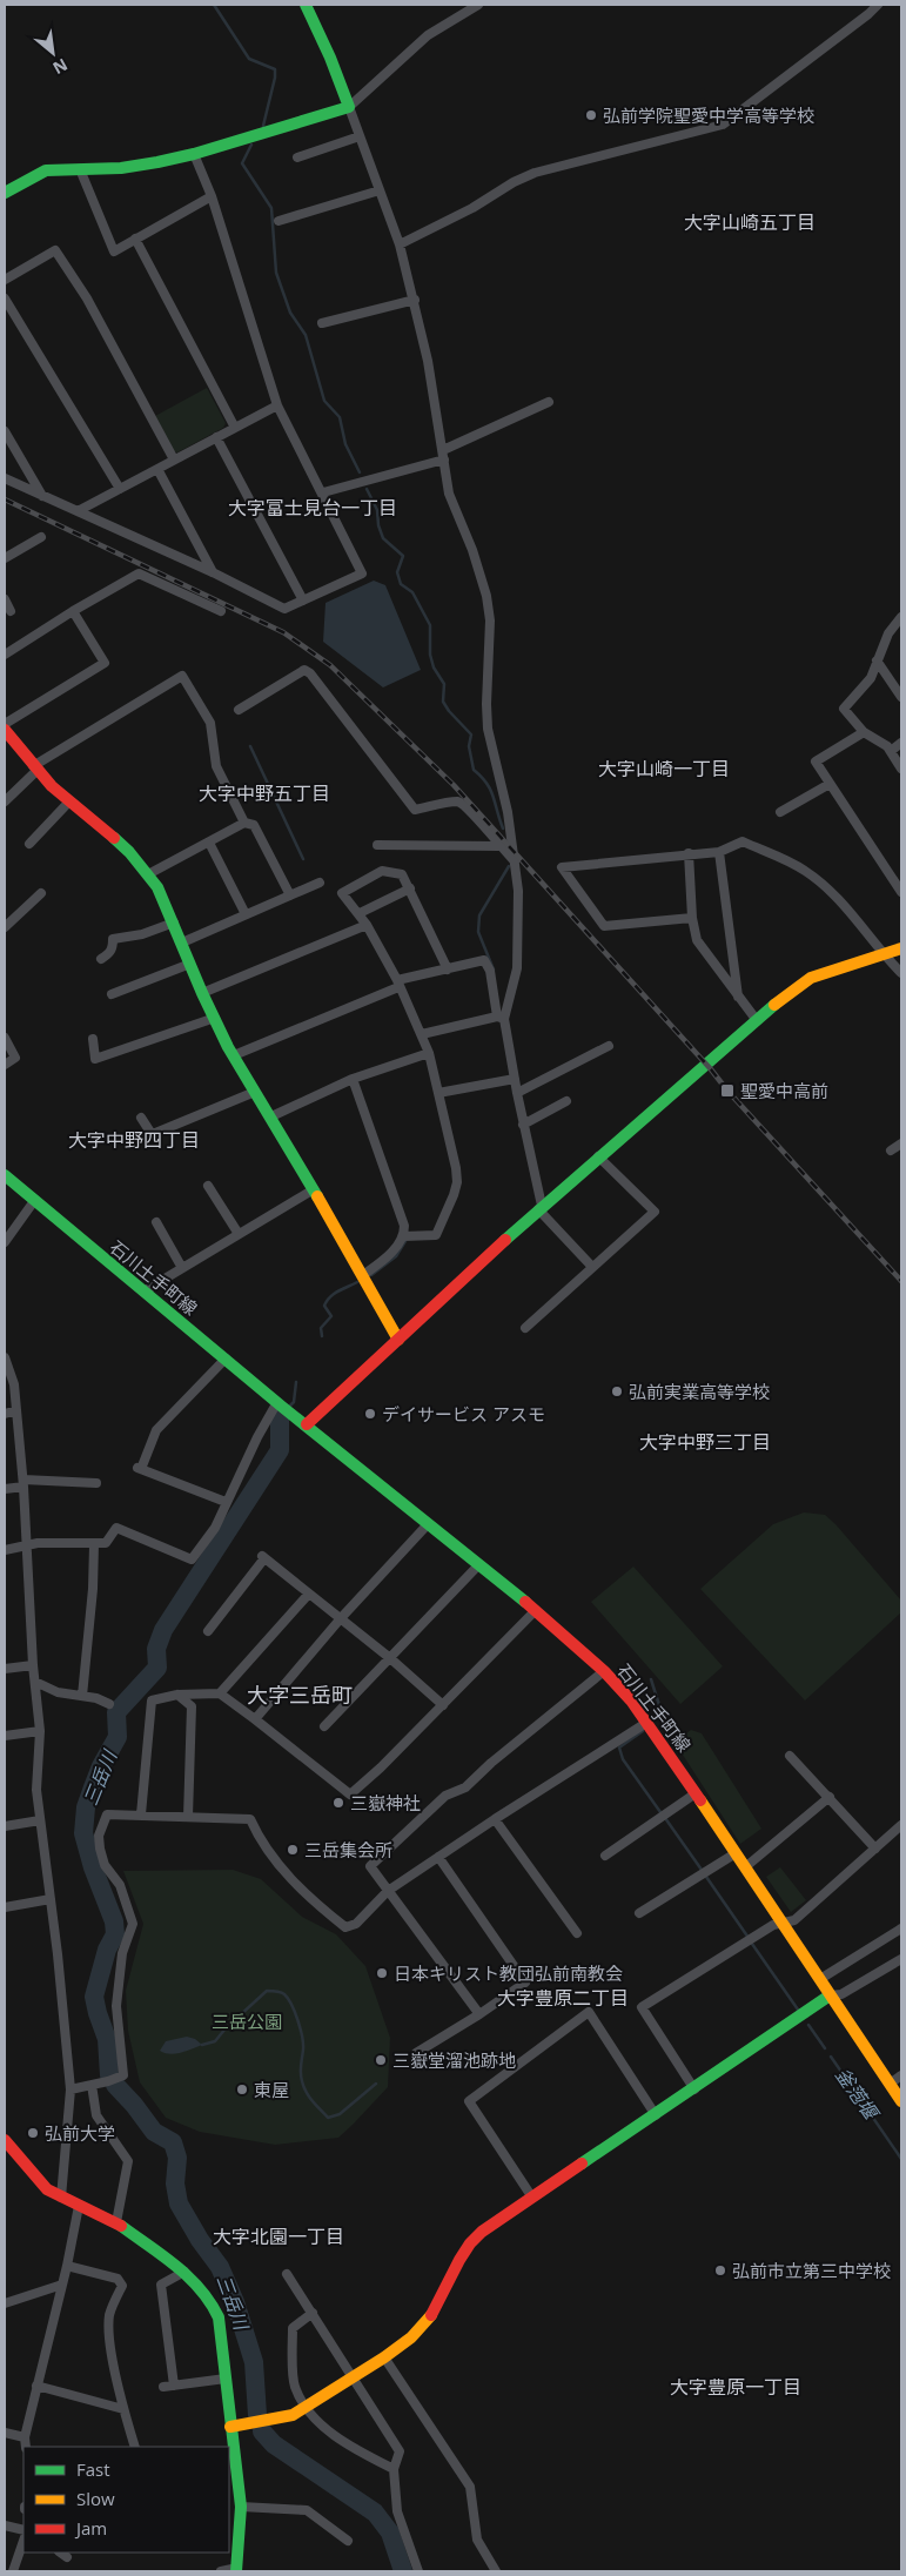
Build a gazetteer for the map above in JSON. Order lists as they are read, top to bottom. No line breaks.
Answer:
{"streets":{"street":["石川土手町線"]},"districts":["大字山崎五丁目","大字富士見台一丁目","大字山崎一丁目","大字中野五丁目","大字中野四丁目","大字中野三丁目","大字三岳町","大字豊原二丁目","大字北園一丁目","大字豊原一丁目"],"water":["三岳川","釜萢堰"],"parks":["三岳公園"],"places":{"other":["弘前学院聖愛中学高等学校","弘前実業高等学校","デイサービス アスモ","三嶽神社","三岳集会所","日本キリスト教団弘前南教会","三嶽堂溜池跡地","東屋","弘前大学","弘前市立第三中学校"],"transit":["聖愛中高前"]},"legend":["Fast","Slow","Jam"],"north":"bottom right"}
